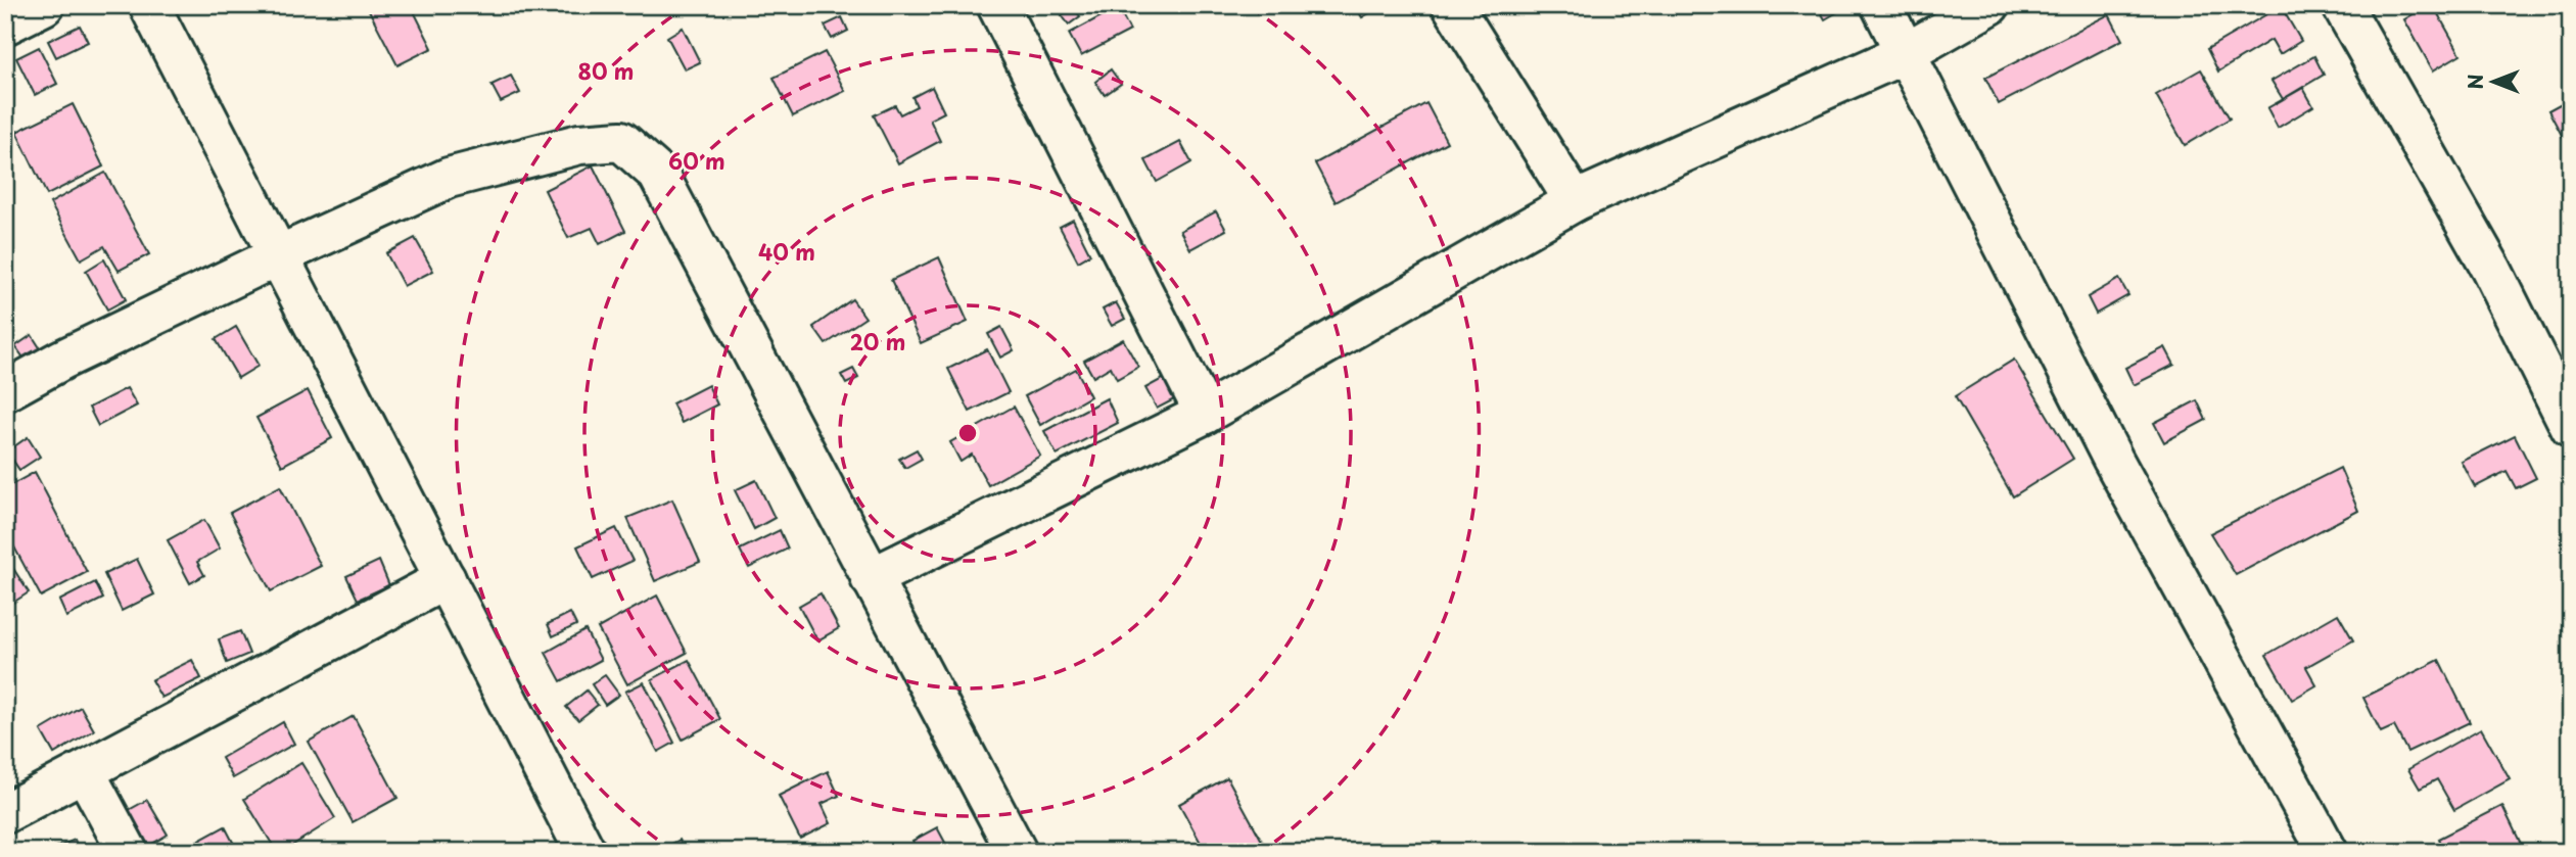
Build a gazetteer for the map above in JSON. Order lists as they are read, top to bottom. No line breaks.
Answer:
{"north":"left","rings":["80 m","60 m","40 m","20 m"]}
